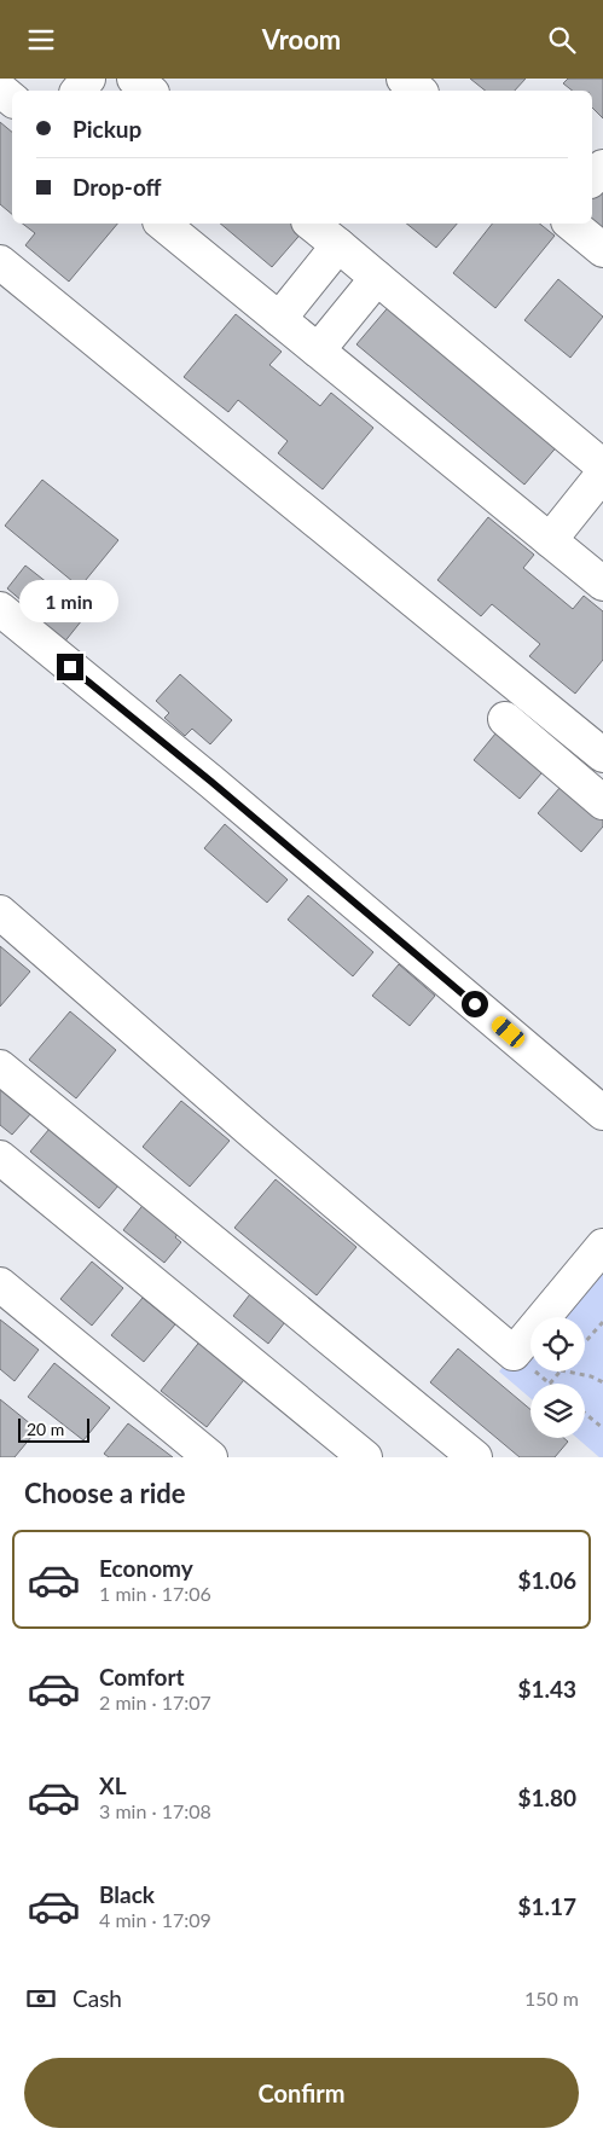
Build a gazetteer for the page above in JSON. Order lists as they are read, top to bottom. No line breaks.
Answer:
{"scale_bar":"20 m","page":{"header":"Vroom","banner":["Pickup","Drop-off"],"bubble":"1 min","scale":"20 m","heading":"Choose a ride","list":[{"name":"Economy","note":"1 min · 17:06","value":"$1.06"},{"name":"Comfort","note":"2 min · 17:07","value":"$1.43"},{"name":"XL","note":"3 min · 17:08","value":"$1.80"},{"name":"Black","note":"4 min · 17:09","value":"$1.17"}],"pay":["Cash","150 m"],"buttons":"Confirm"}}
